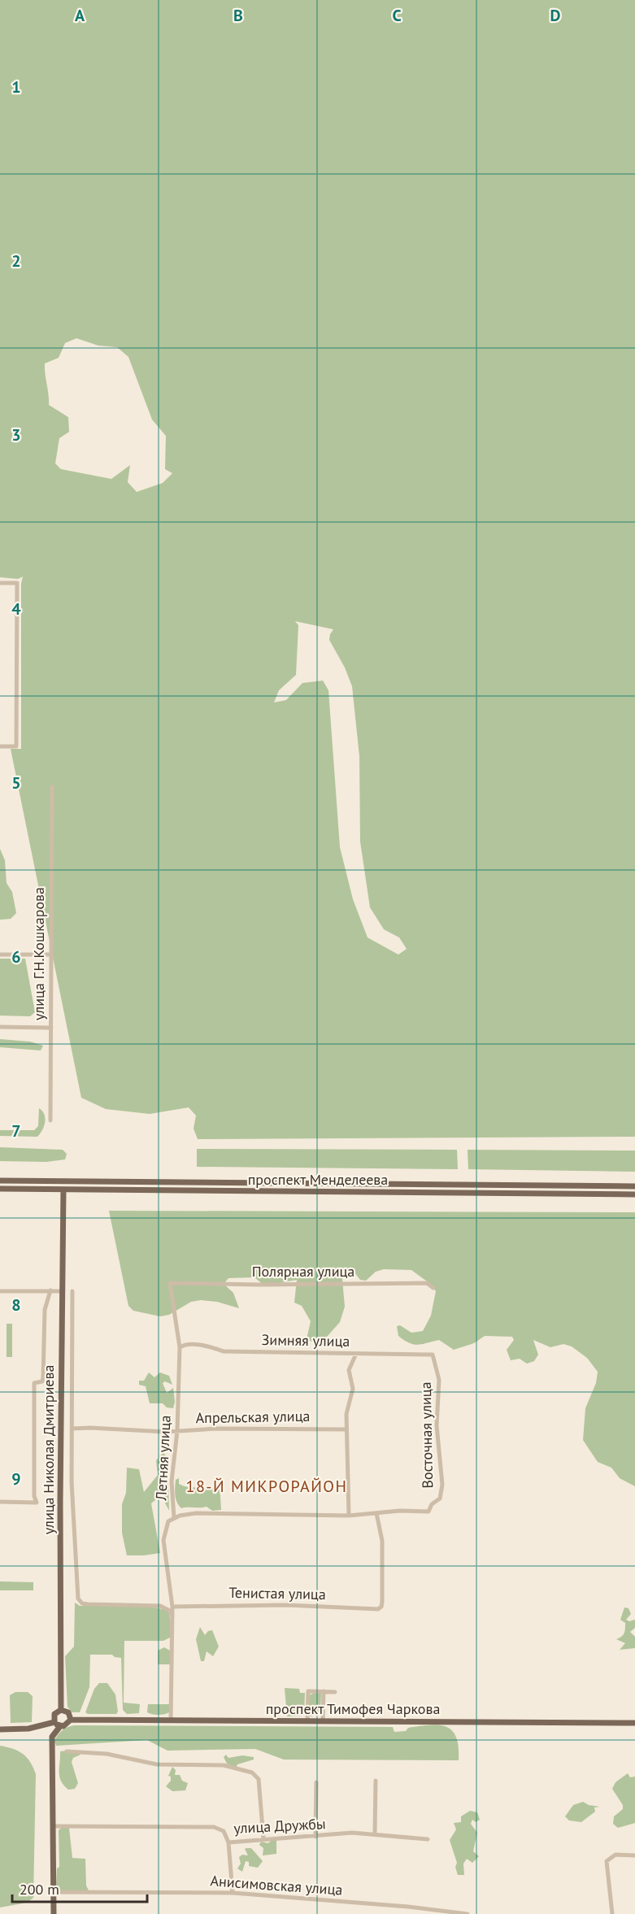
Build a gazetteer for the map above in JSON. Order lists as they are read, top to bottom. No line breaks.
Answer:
{"streets":{"main road":["проспект Менделеева","улица Николая Дмитриева","проспект Тимофея Чаркова"],"street":["улица Г.Н.Кошкарова","Полярная улица","Зимняя улица","Апрельская улица","Восточная улица","Летняя улица","Тенистая улица","улица Дружбы","Анисимовская улица"]},"crossings":[["проспект Менделеева","улица Николая Дмитриева"],["Полярная улица","Летняя улица"],["Зимняя улица","Восточная улица"],["Зимняя улица","Летняя улица"],["Апрельская улица","Летняя улица"],["Восточная улица","Тенистая улица"],["улица Николая Дмитриева","проспект Тимофея Чаркова"],["Летняя улица","Тенистая улица"],["Летняя улица","проспект Тимофея Чаркова"]],"districts":["18-Й МИКРОРАЙОН"],"scale_bar":"200 m","grid":{"columns":["A","B","C","D"],"rows":["1","2","3","4","5","6","7","8","9"]}}
